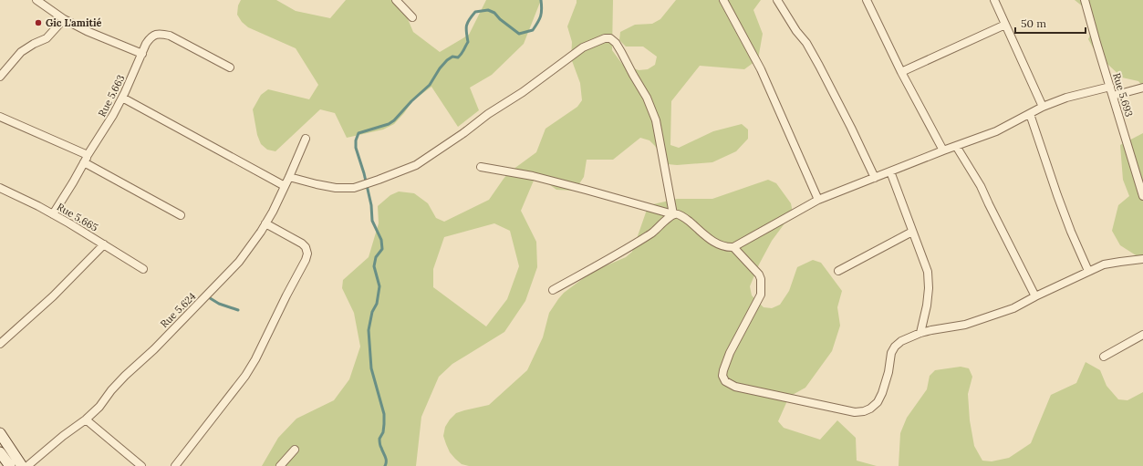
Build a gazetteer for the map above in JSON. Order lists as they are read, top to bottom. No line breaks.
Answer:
{"streets":{"street":["Rue 5.693","Rue 5.663","Rue 5.665","Rue 5.624"]},"crossings":[["Rue 5.663","Rue 5.665"]],"places":["Gic L'amitié"],"scale_bar":"50 m"}
